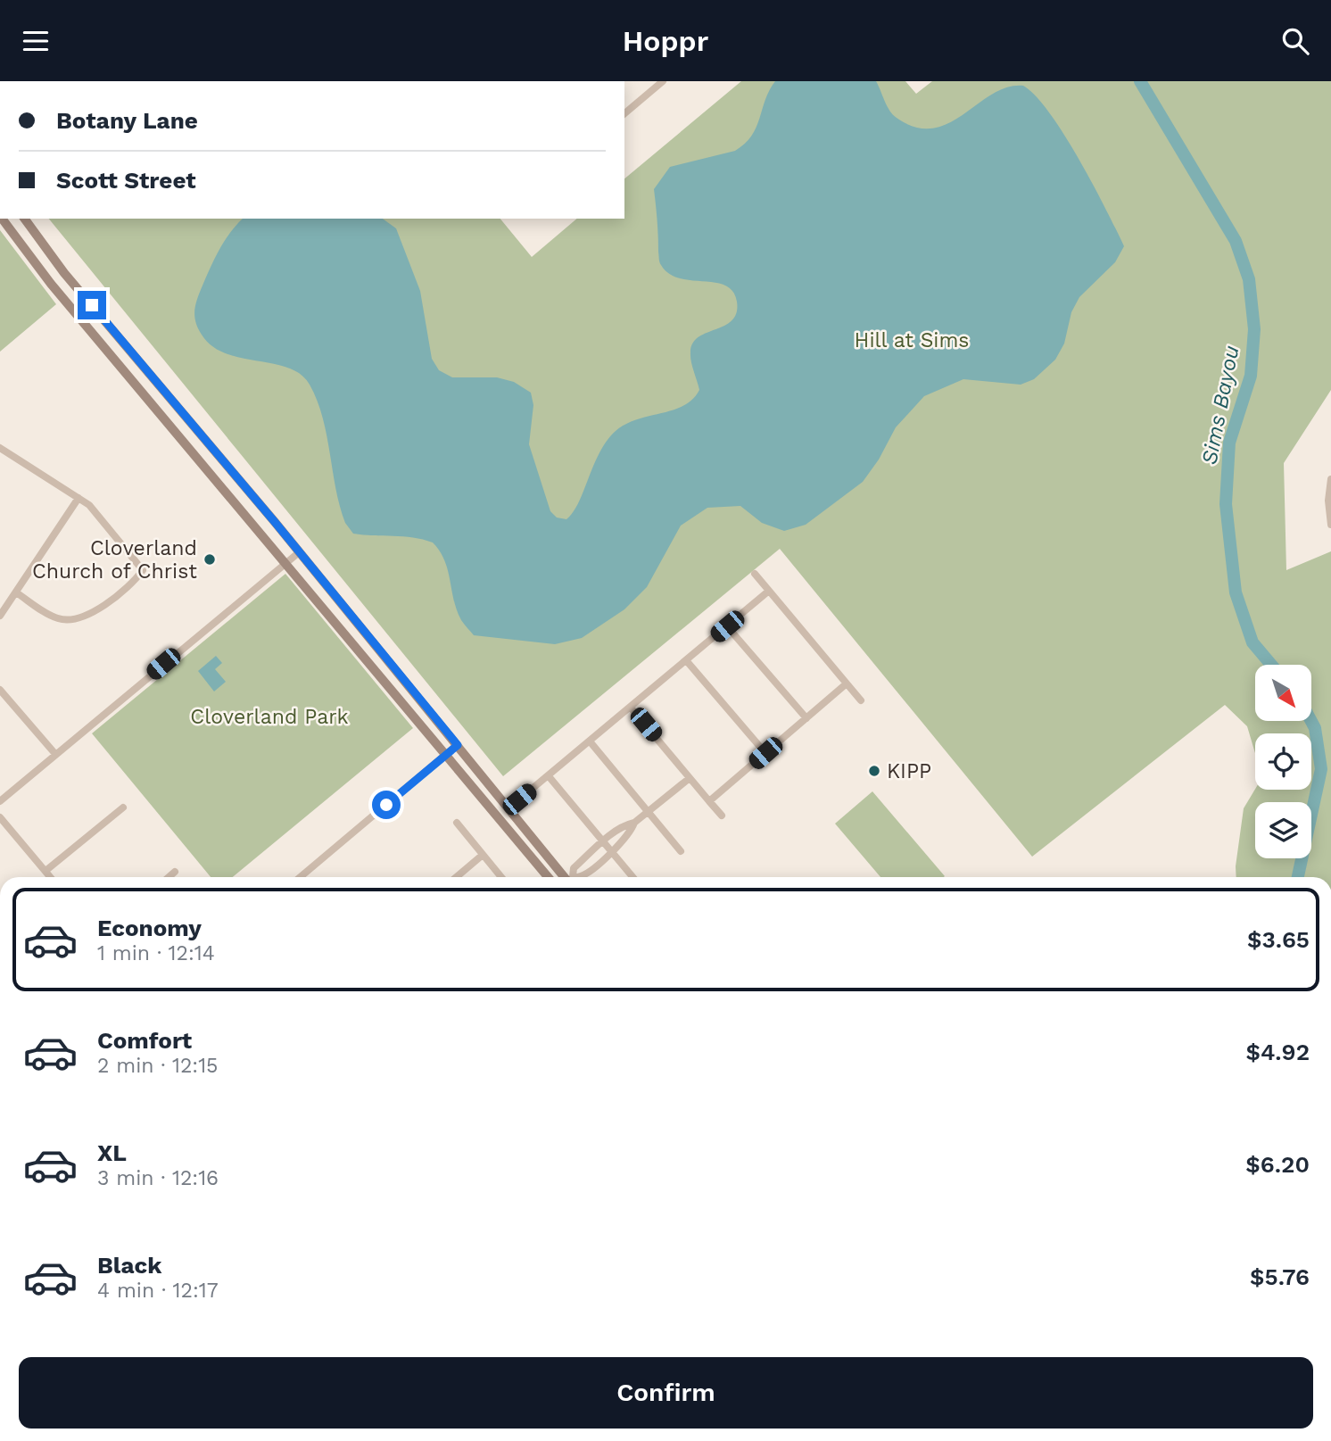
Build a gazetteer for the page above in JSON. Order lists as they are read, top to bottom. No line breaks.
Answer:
{"water":["Sims Bayou"],"parks":["Hill at Sims","Cloverland Park"],"places":["Cloverland Church of Christ","KIPP"],"north":"bottom right","page":{"header":"Hoppr","banner":["Botany Lane","Scott Street"],"list":[{"name":"Economy","note":"1 min · 12:14","value":"$3.65"},{"name":"Comfort","note":"2 min · 12:15","value":"$4.92"},{"name":"XL","note":"3 min · 12:16","value":"$6.20"},{"name":"Black","note":"4 min · 12:17","value":"$5.76"}],"buttons":"Confirm"}}
